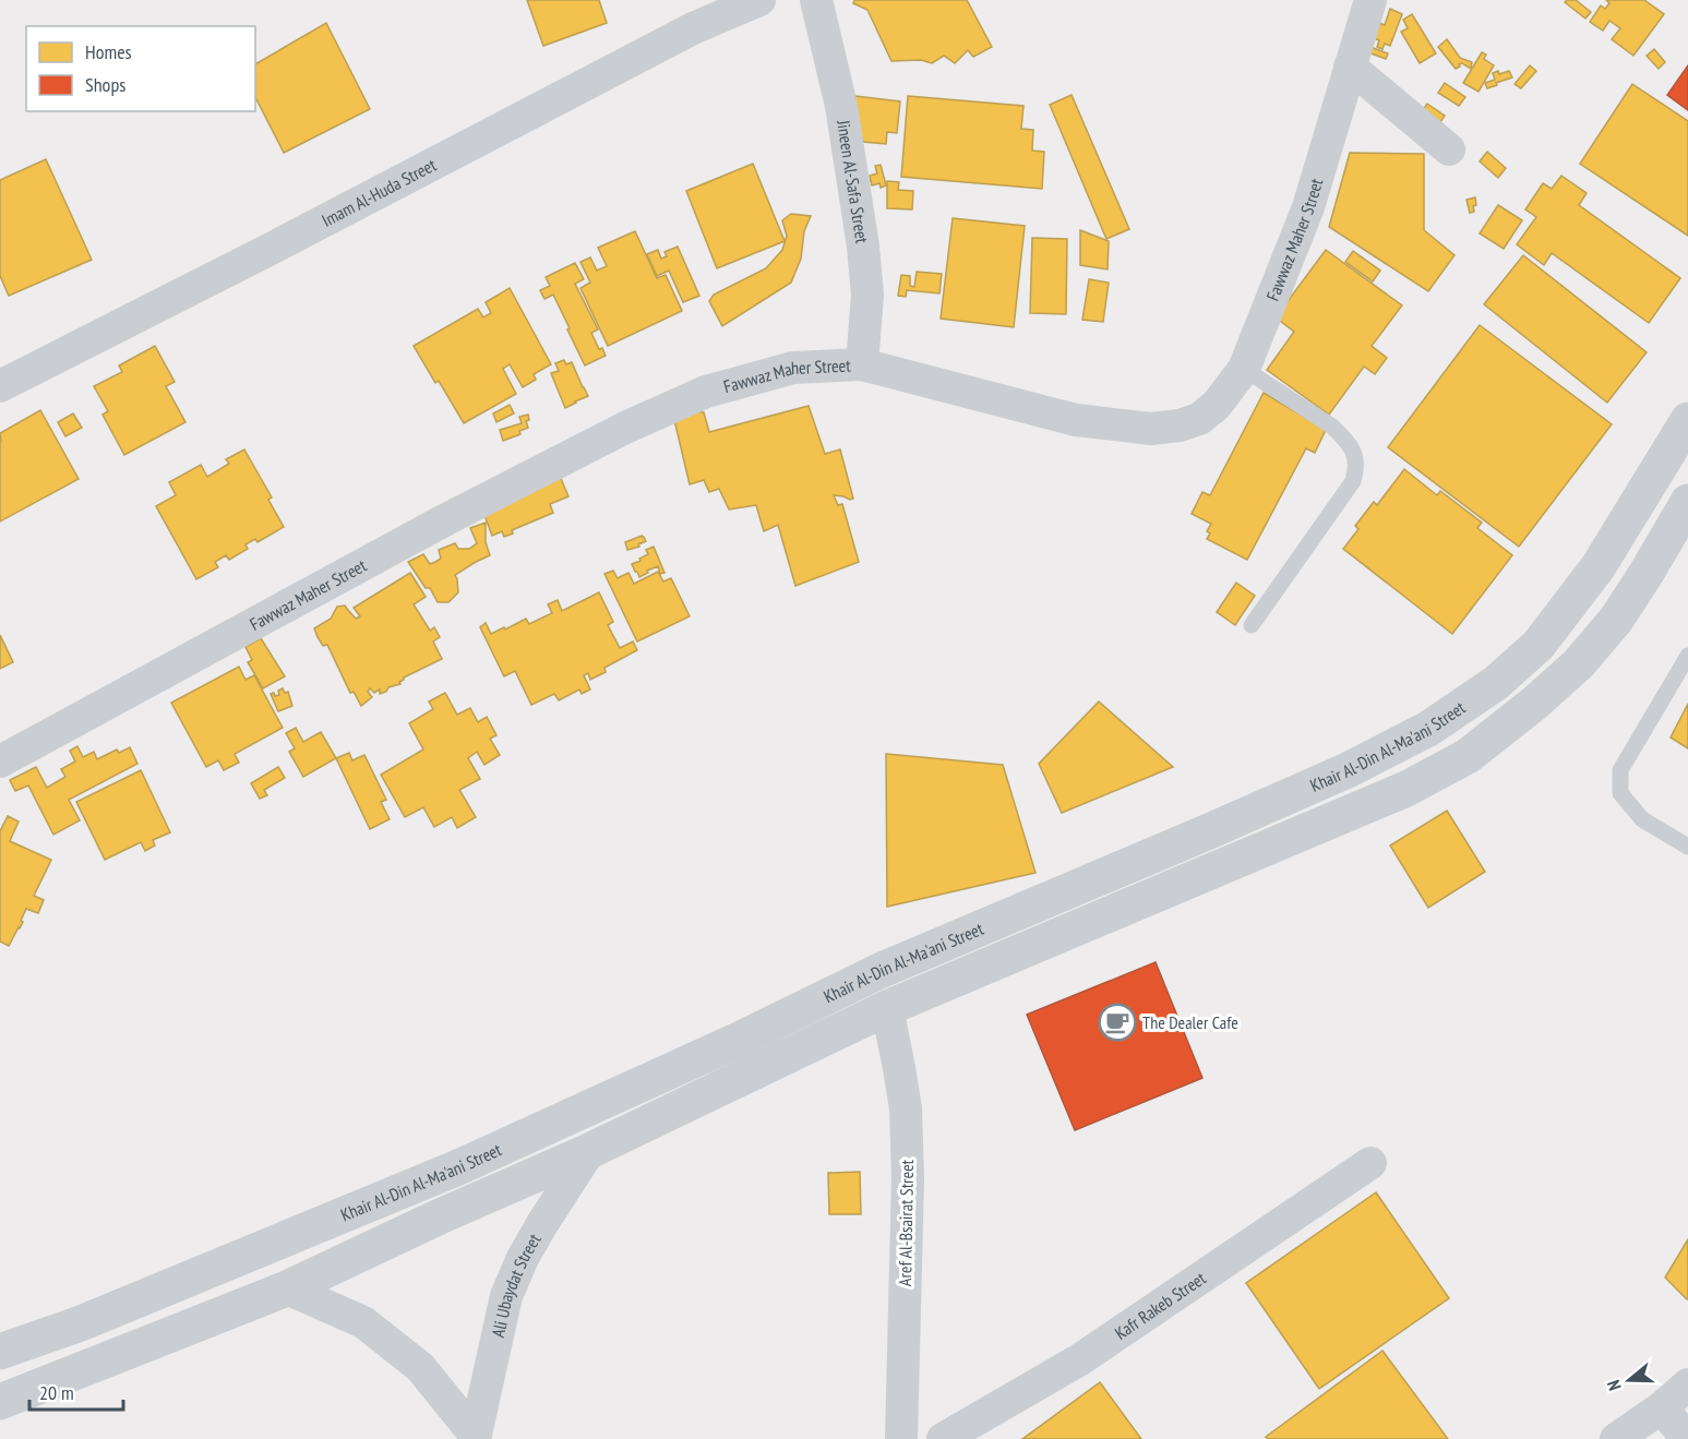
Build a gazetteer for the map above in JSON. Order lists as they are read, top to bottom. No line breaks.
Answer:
{"streets":{"street":["Jineen Al-Safa Street","Imam Al-Huda Street","Fawwaz Maher Street","Khair Al-Din Al-Ma'ani Street","Aref Al-Bsairat Street","Ali Ubaydat Street","Kafr Rakeb Street"]},"crossings":[["Jineen Al-Safa Street","Fawwaz Maher Street"],["Khair Al-Din Al-Ma'ani Street","Aref Al-Bsairat Street"],["Khair Al-Din Al-Ma'ani Street","Ali Ubaydat Street"]],"places":{"cafe":["The Dealer Cafe"]},"legend":["Homes","Shops"],"scale_bar":"20 m","north":"left"}
